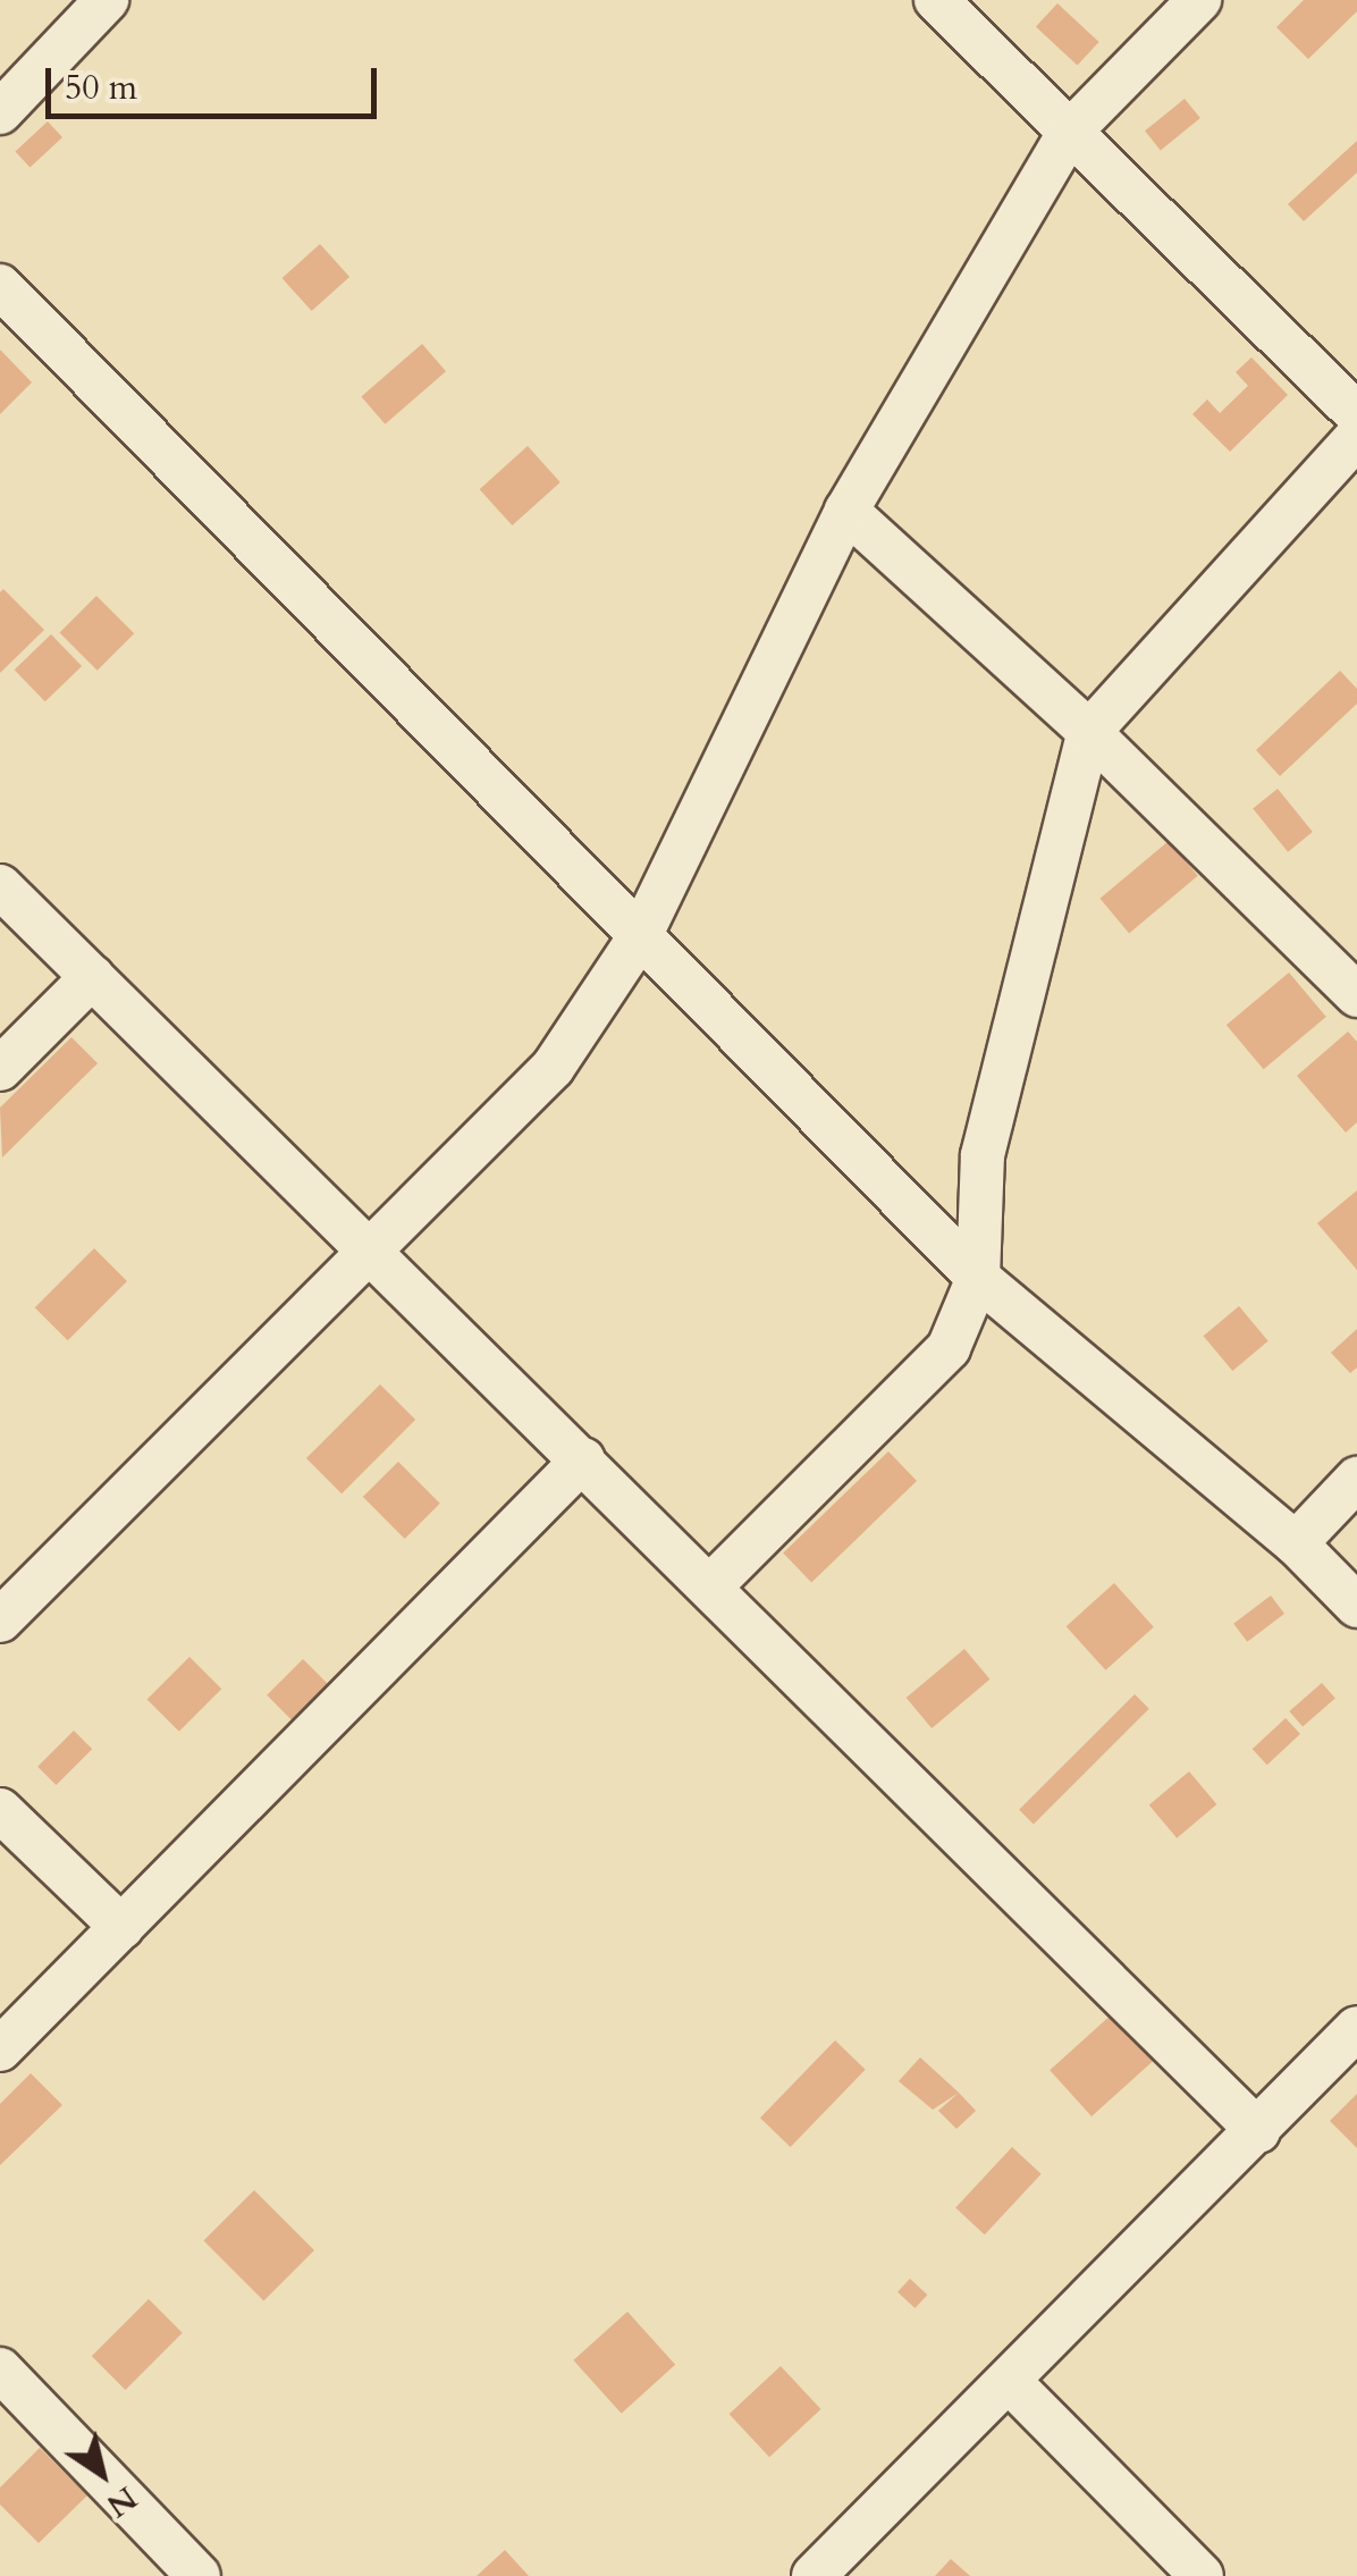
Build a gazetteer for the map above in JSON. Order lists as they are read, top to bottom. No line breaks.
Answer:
{"scale_bar":"50 m","north":"bottom right"}
